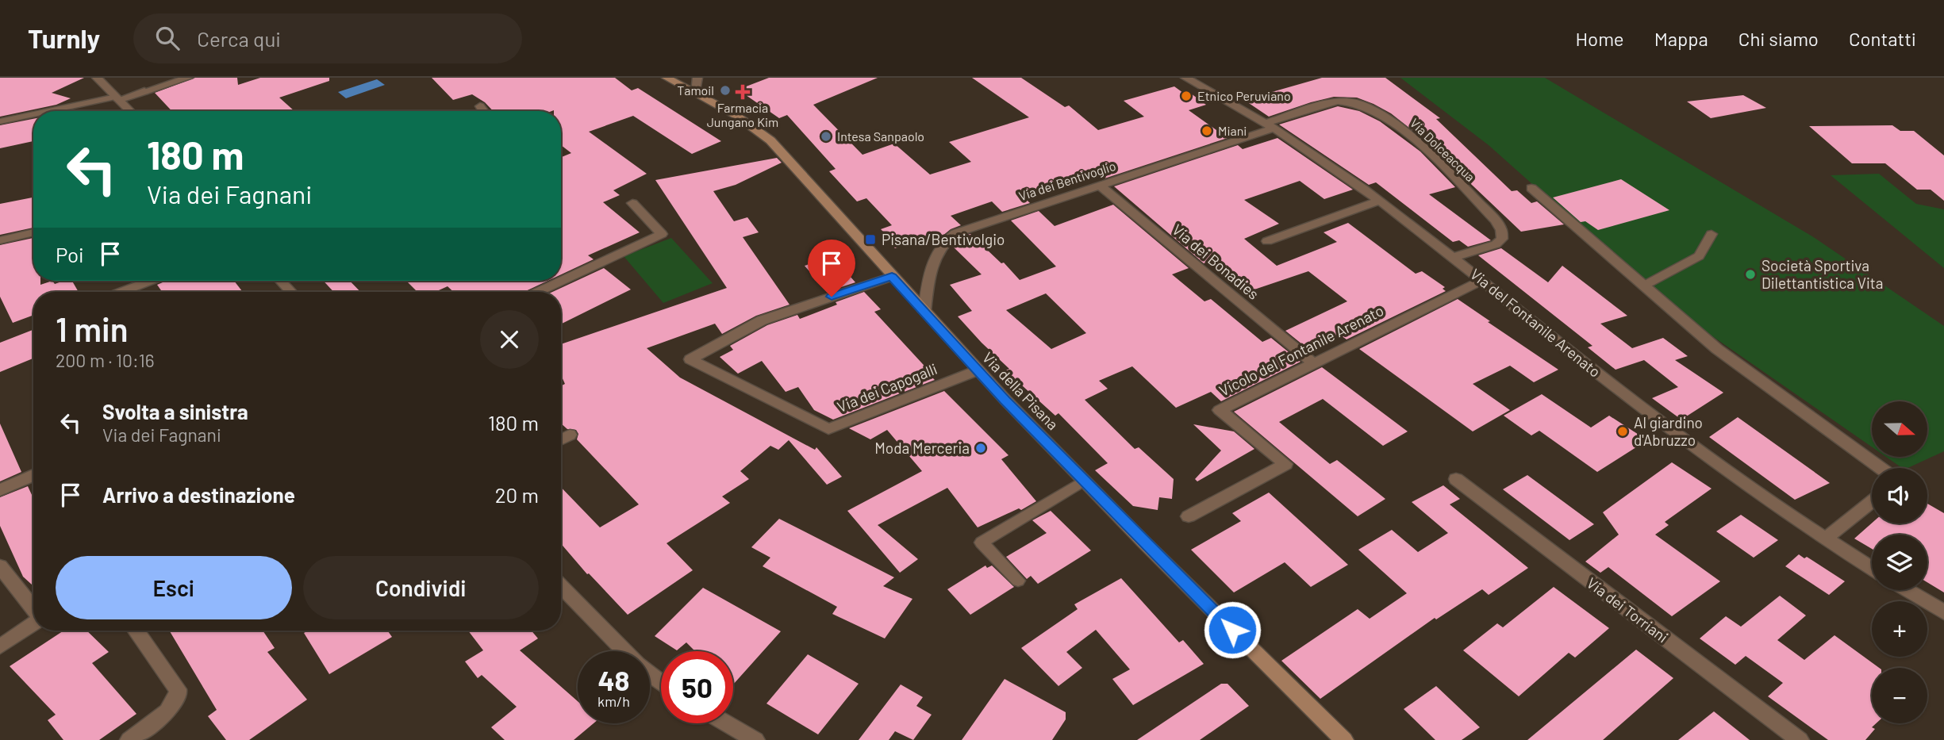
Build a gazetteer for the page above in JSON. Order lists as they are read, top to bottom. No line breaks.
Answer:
{"streets":{"main road":["Via della Pisana"],"street":["Via Dolceacqua","Via dei Bentivoglio","Via dei Bonadies","Via del Fontanile Arenato","Vicolo del Fontanile Arenato","Via dei Capogalli","Via dei Torriani"]},"crossings":[["Via Dolceacqua","Via dei Bentivoglio"],["Via Dolceacqua","Via del Fontanile Arenato"],["Via dei Bentivoglio","Via dei Bonadies"],["Via dei Bentivoglio","Via del Fontanile Arenato"],["Via dei Bentivoglio","Via della Pisana"],["Via dei Bonadies","Vicolo del Fontanile Arenato"],["Via del Fontanile Arenato","Vicolo del Fontanile Arenato"],["Via dei Capogalli","Via della Pisana"]],"places":{"other":["Tamoil","Etnico Peruviano","Miani","Intesa Sanpaolo","Società Sportiva Dilettantistica Vita","Al giardino d'Abruzzo","Moda Merceria"],"health":["Farmacia Jungano Kim"],"transit":["Pisana/Bentivolgio"]},"north":"right","page":{"header":"Turnly","search":"Cerca qui","nav":["Home","Mappa","Chi siamo","Contatti"],"turn":["180 m","Via dei Fagnani"],"then":"Poi","heading":["1 min","200 m · 10:16"],"list":[{"name":"Svolta a sinistra","note":"Via dei Fagnani","value":"180 m"},{"name":"Arrivo a destinazione","value":"20 m"}],"map_buttons":["+","−"],"buttons":["Esci","Condividi"],"speed":"48 km/h","limit":"50"}}
